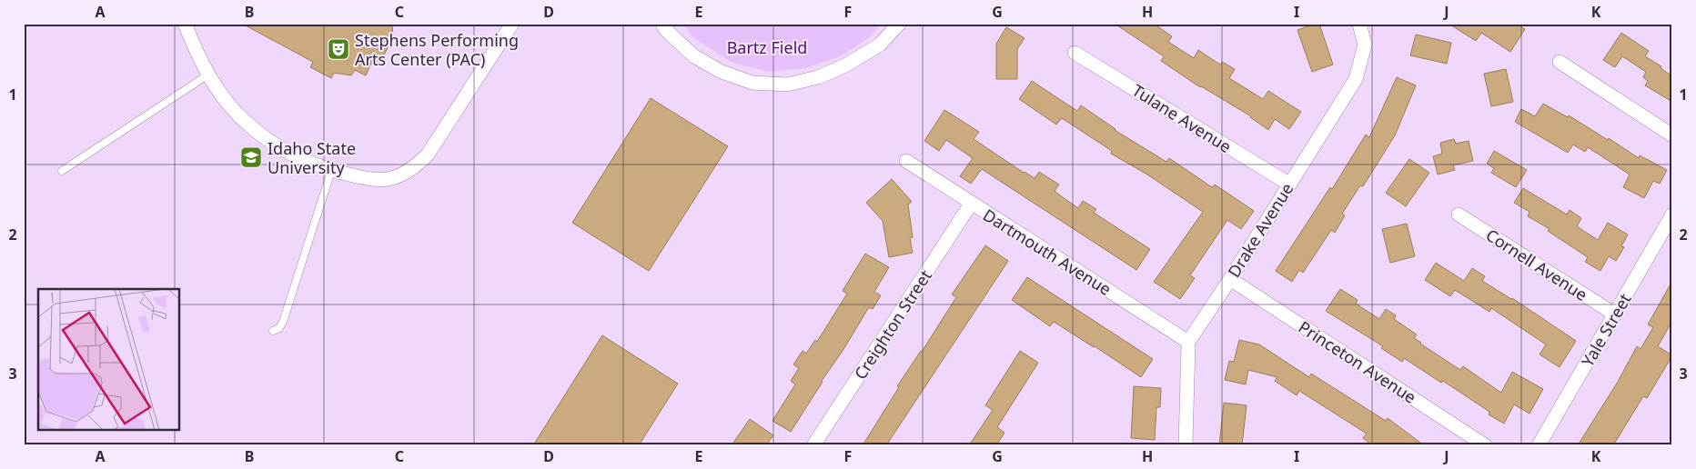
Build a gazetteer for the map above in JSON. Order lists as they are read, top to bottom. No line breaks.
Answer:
{"streets":{"street":["Tulane Avenue","Drake Avenue","Dartmouth Avenue","Cornell Avenue","Creighton Street","Yale Street","Princeton Avenue"]},"crossings":[["Tulane Avenue","Drake Avenue"],["Drake Avenue","Dartmouth Avenue"],["Drake Avenue","Princeton Avenue"],["Dartmouth Avenue","Creighton Street"],["Cornell Avenue","Yale Street"]],"parks":["Bartz Field"],"places":{"theatre":["Stephens Performing Arts Center (PAC)"],"school or university":["Idaho State University"]},"grid":{"columns":["A","B","C","D","E","F","G","H","I","J","K"],"rows":["1","2","3"]}}
